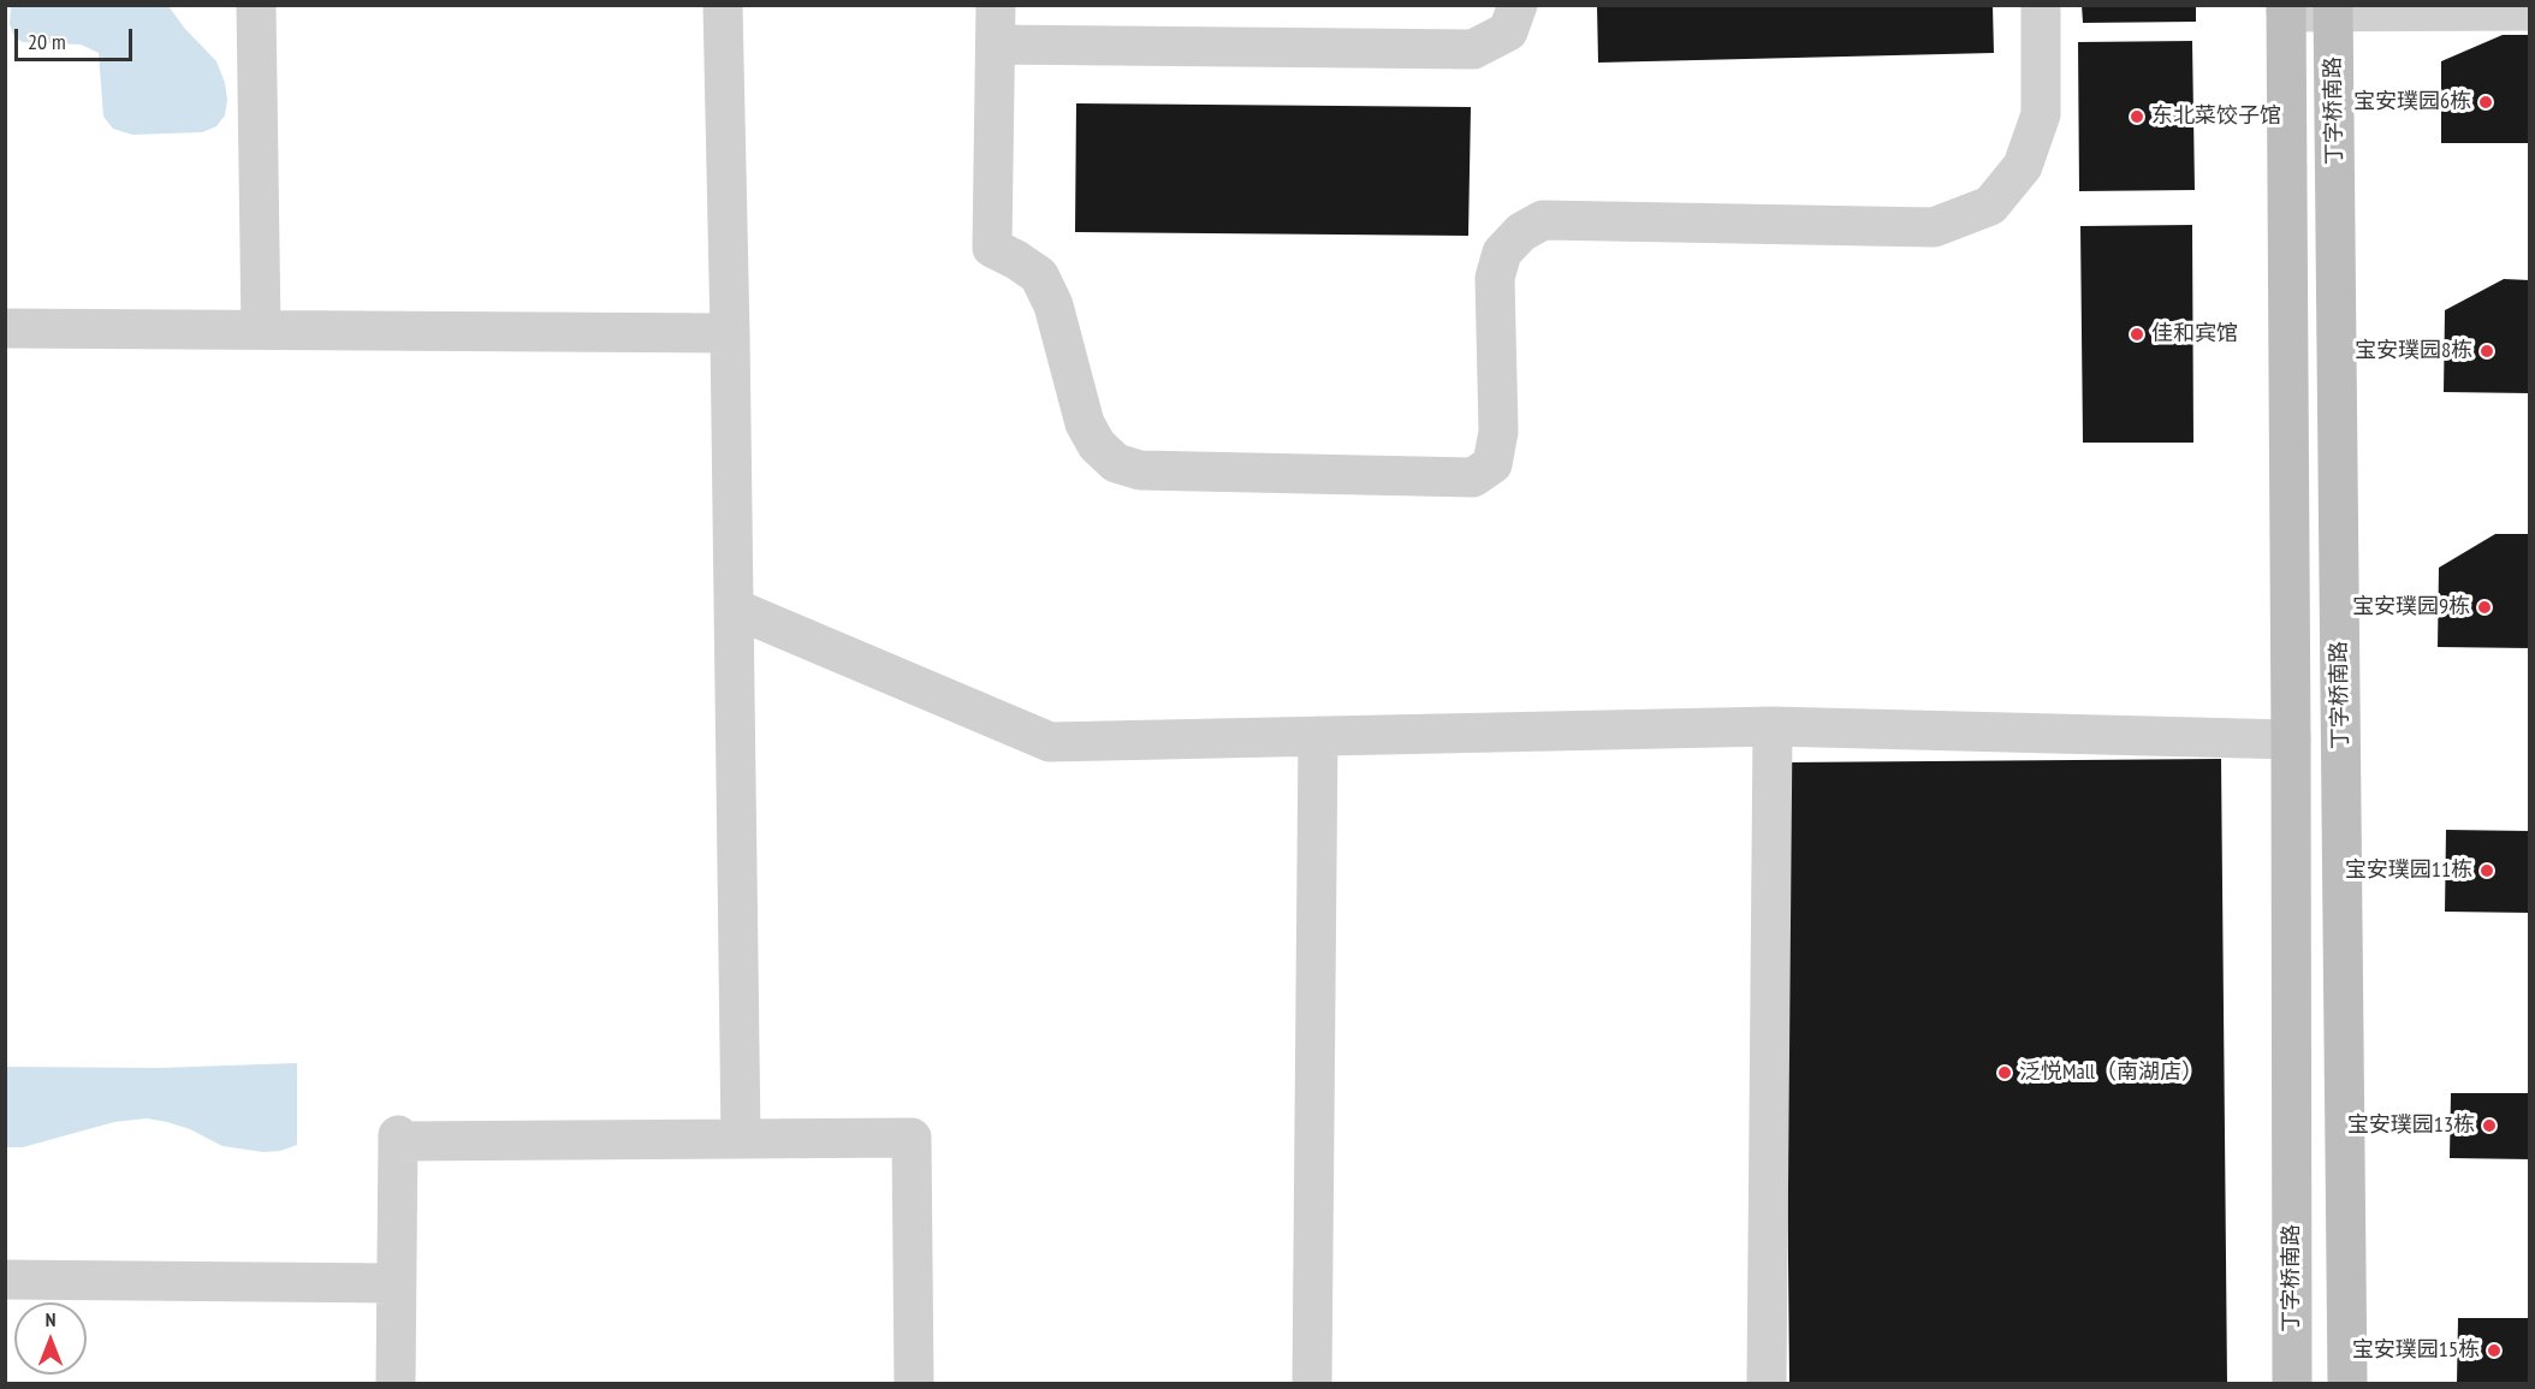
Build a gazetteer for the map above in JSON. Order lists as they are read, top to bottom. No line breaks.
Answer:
{"streets":{"main road":["丁字桥南路"]},"places":["宝安璞园6栋","东北菜饺子馆","佳和宾馆","宝安璞园8栋","宝安璞园9栋","宝安璞园11栋","泛悦Mall（南湖店）","宝安璞园13栋","宝安璞园15栋"],"scale_bar":"20 m","north":"top"}
